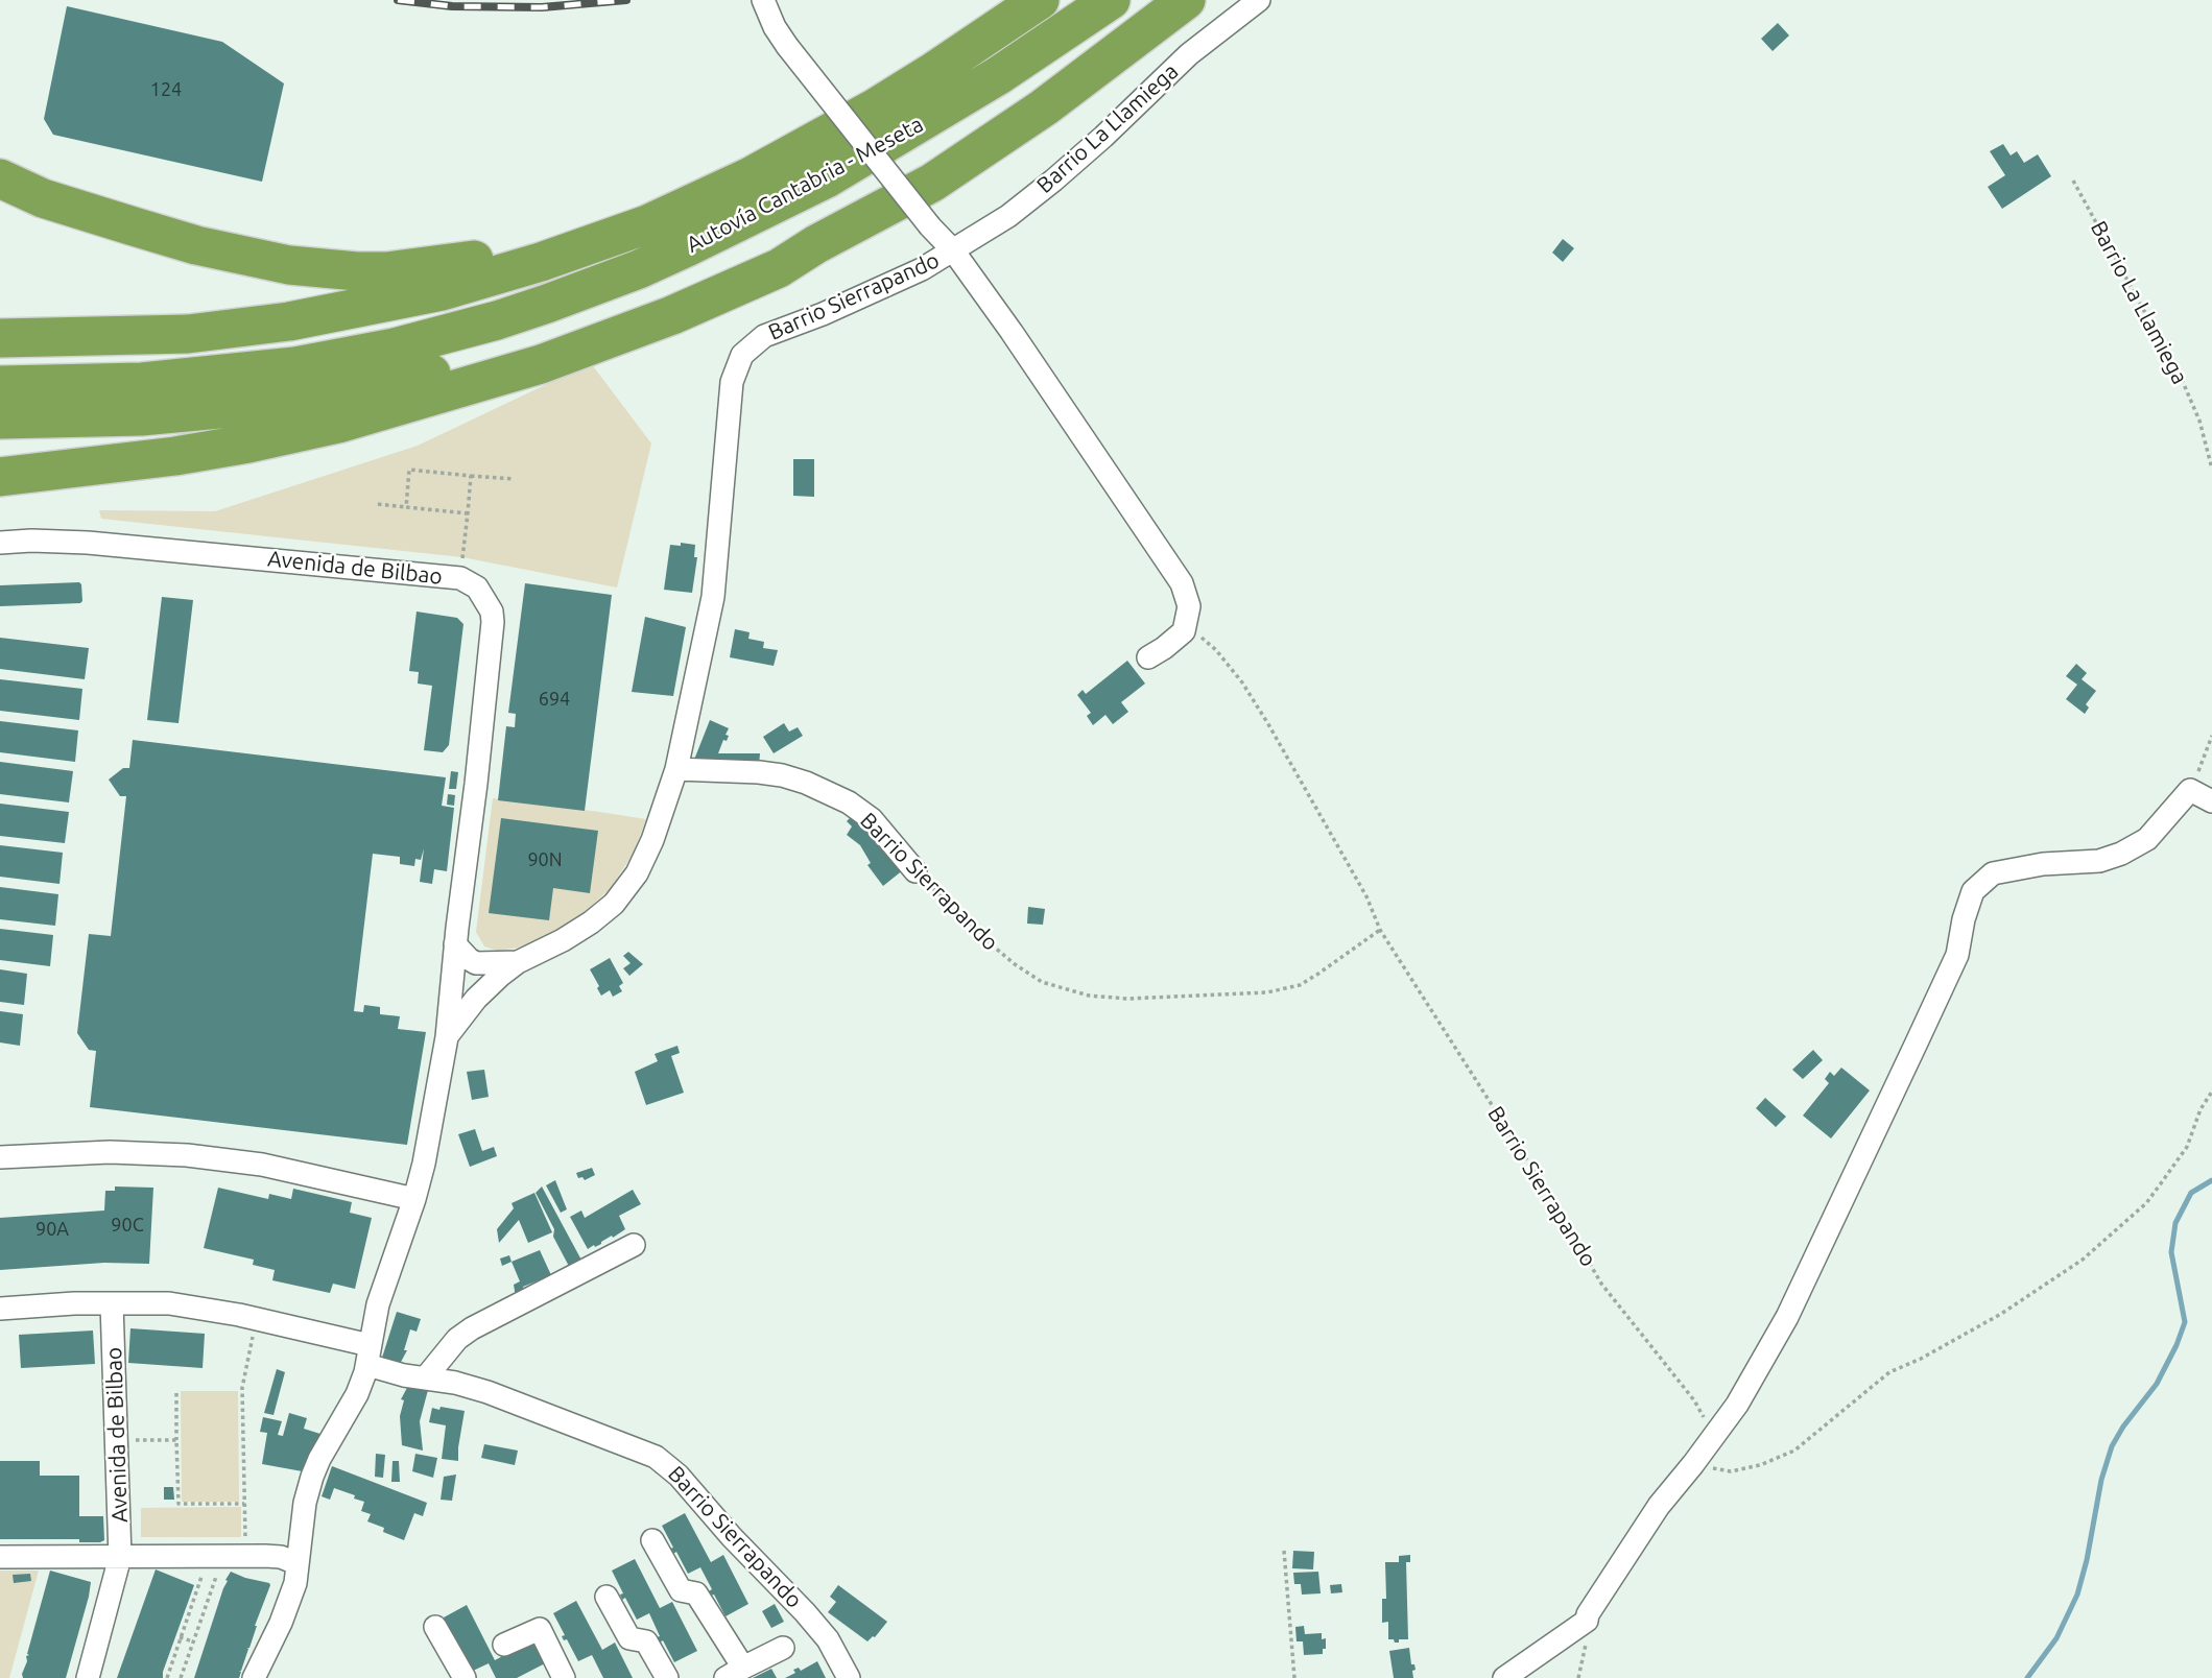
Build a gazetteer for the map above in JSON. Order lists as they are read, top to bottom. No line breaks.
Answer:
{"streets":{"highway":["Autovía Cantabria - Meseta"],"street":["Barrio La Llamiega","Barrio Sierrapando","Avenida de Bilbao"]},"crossings":[["Barrio La Llamiega","Barrio Sierrapando"],["Barrio Sierrapando","Avenida de Bilbao"]],"house_numbers":["124","694","90N","90C","90A"]}
